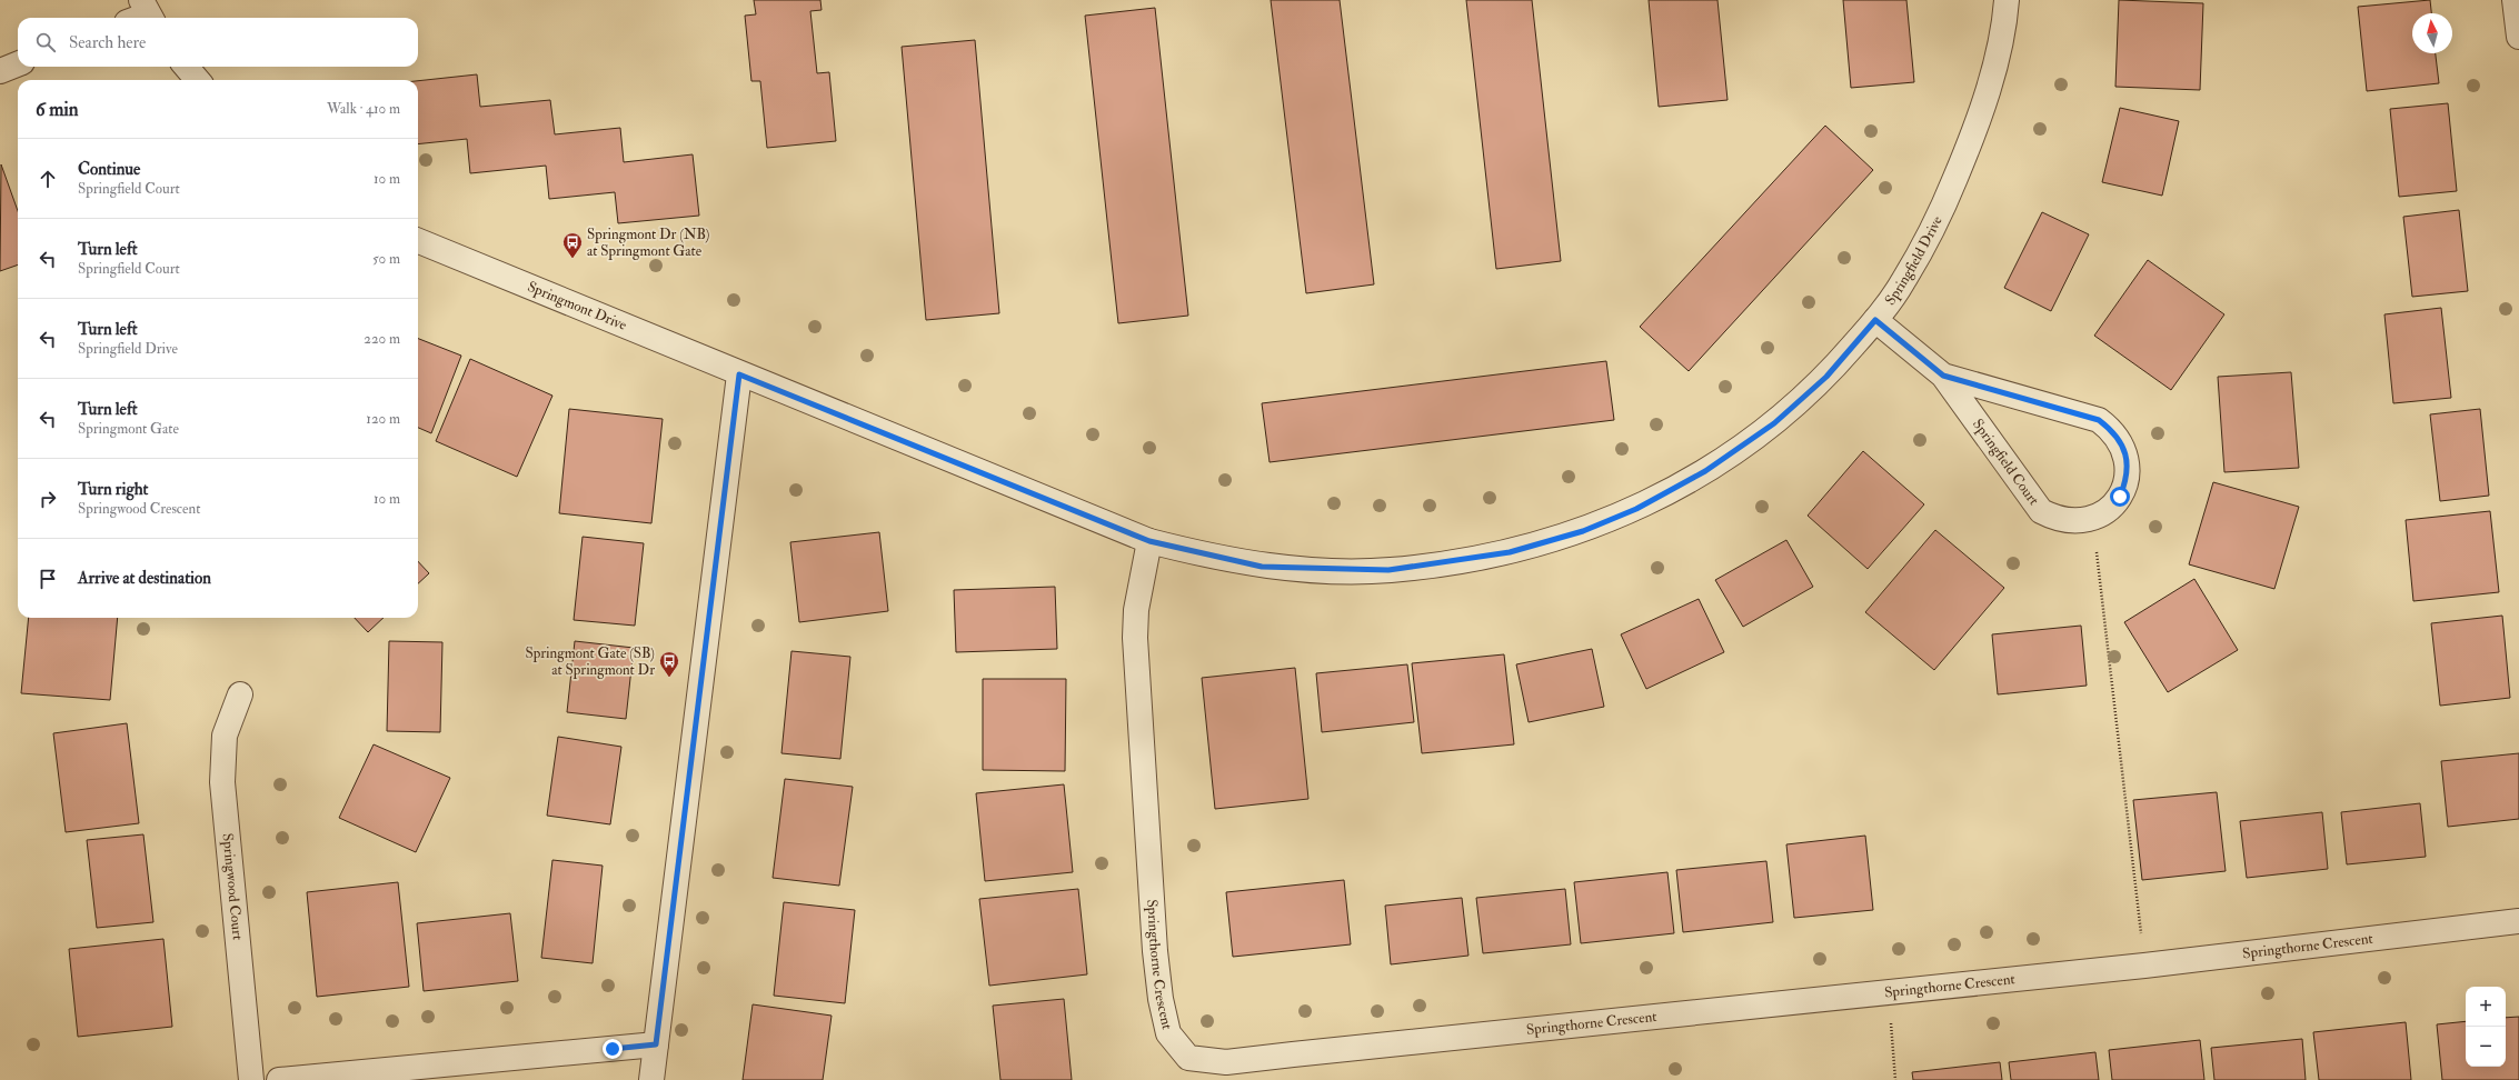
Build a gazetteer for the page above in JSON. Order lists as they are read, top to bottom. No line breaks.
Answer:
{"streets":{"street":["Springfield Drive","Springmont Drive","Springfield Court","Springwood Court","Springthorne Crescent"]},"crossings":[["Springfield Drive","Springmont Drive"],["Springfield Drive","Springfield Court"],["Springfield Drive","Springthorne Crescent"]],"places":{"bus stop":["Springmont Dr (NB) at Springmont Gate","Springmont Gate (SB) at Springmont Dr"]},"north":"top","page":{"search":"Search here","heading":["6 min","Walk · 410 m"],"list":[["Continue","Springfield Court","10 m"],["Turn left","Springfield Court","50 m"],["Turn left","Springfield Drive","220 m"],["Turn left","Springmont Gate","120 m"],["Turn right","Springwood Crescent","10 m"],"Arrive at destination"],"map_buttons":["+","−"]}}
